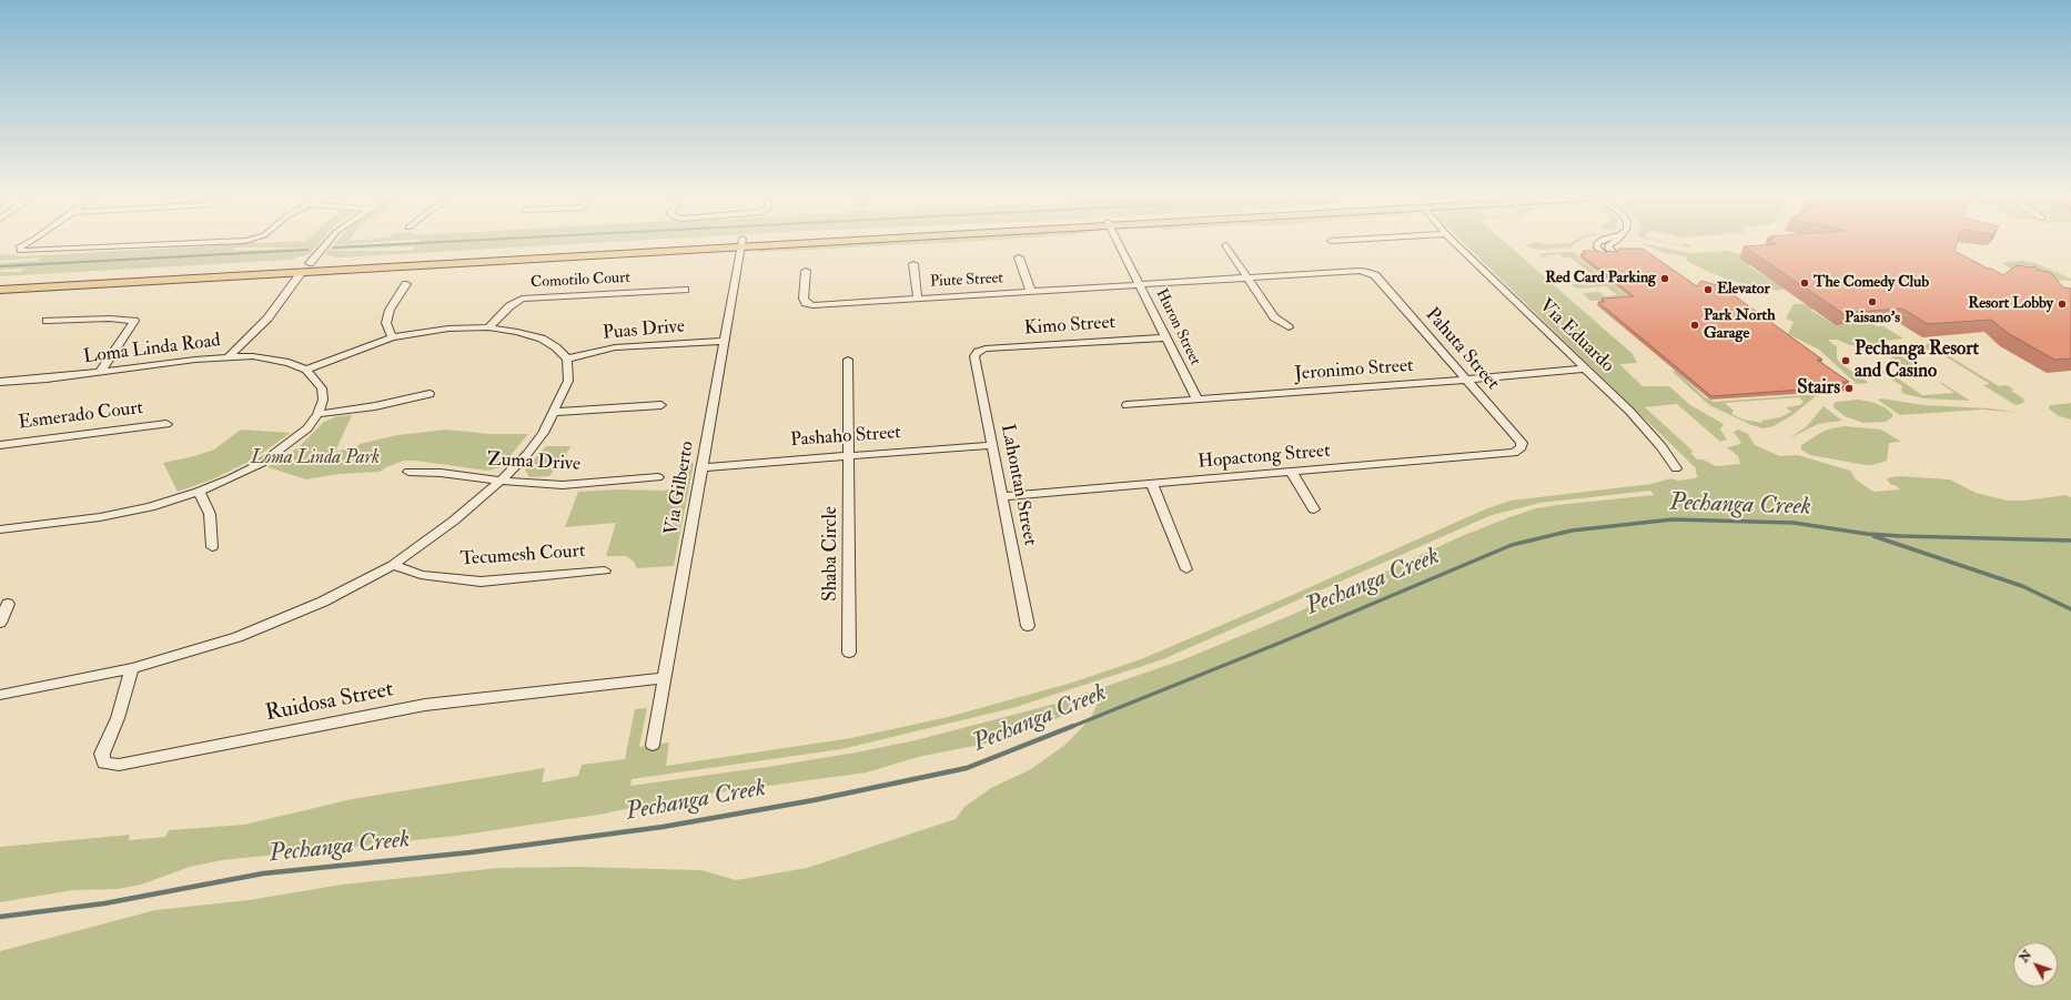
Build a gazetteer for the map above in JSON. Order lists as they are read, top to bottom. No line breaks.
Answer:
{"streets":{"street":["Comotilo Court","Piute Street","Kimo Street","Huron Street","Puas Drive","Via Eduardo","Loma Linda Road","Pahuta Street","Jeronimo Street","Esmerado Court","Pashaho Street","Hopactong Street","Zuma Drive","Lahontan Street","Via Gilberto","Shaba Circle","Tecumesh Court","Ruidosa Street"]},"crossings":[["Piute Street","Huron Street"],["Piute Street","Pahuta Street"],["Kimo Street","Huron Street"],["Kimo Street","Lahontan Street"],["Huron Street","Jeronimo Street"],["Puas Drive","Via Gilberto"],["Via Eduardo","Jeronimo Street"],["Pahuta Street","Jeronimo Street"],["Pahuta Street","Hopactong Street"],["Pashaho Street","Lahontan Street"],["Pashaho Street","Via Gilberto"],["Pashaho Street","Shaba Circle"],["Hopactong Street","Lahontan Street"],["Via Gilberto","Ruidosa Street"]],"water":["Pechanga Creek"],"parks":["Loma Linda Park"],"places":["Red Card Parking","The Comedy Club","Elevator","Paisano’s","Resort Lobby","Park North Garage","Pechanga Resort and Casino","Stairs"],"north":"top left"}
